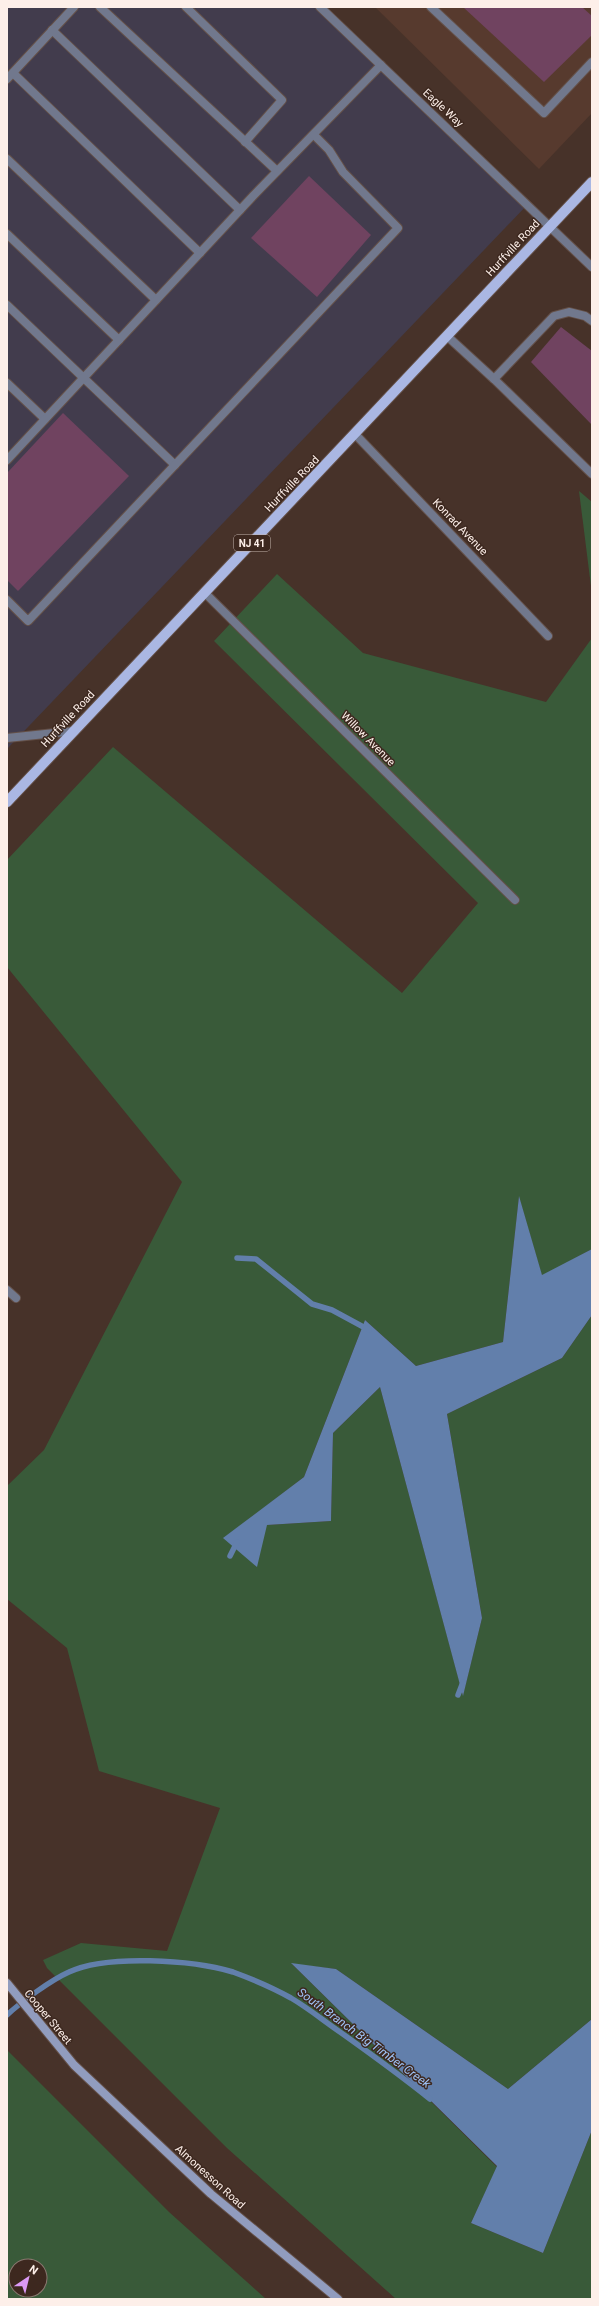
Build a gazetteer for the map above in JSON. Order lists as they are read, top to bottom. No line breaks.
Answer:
{"streets":{"main road":["Hurffville Road","NJ 41","Cooper Street","Almonesson Road"],"street":["Eagle Way","Konrad Avenue","Willow Avenue"]},"crossings":[["Eagle Way","Hurffville Road"],["Hurffville Road","Konrad Avenue"],["Hurffville Road","Willow Avenue"],["Cooper Street","Almonesson Road"]],"water":["South Branch Big Timber Creek"],"north":"top right"}
